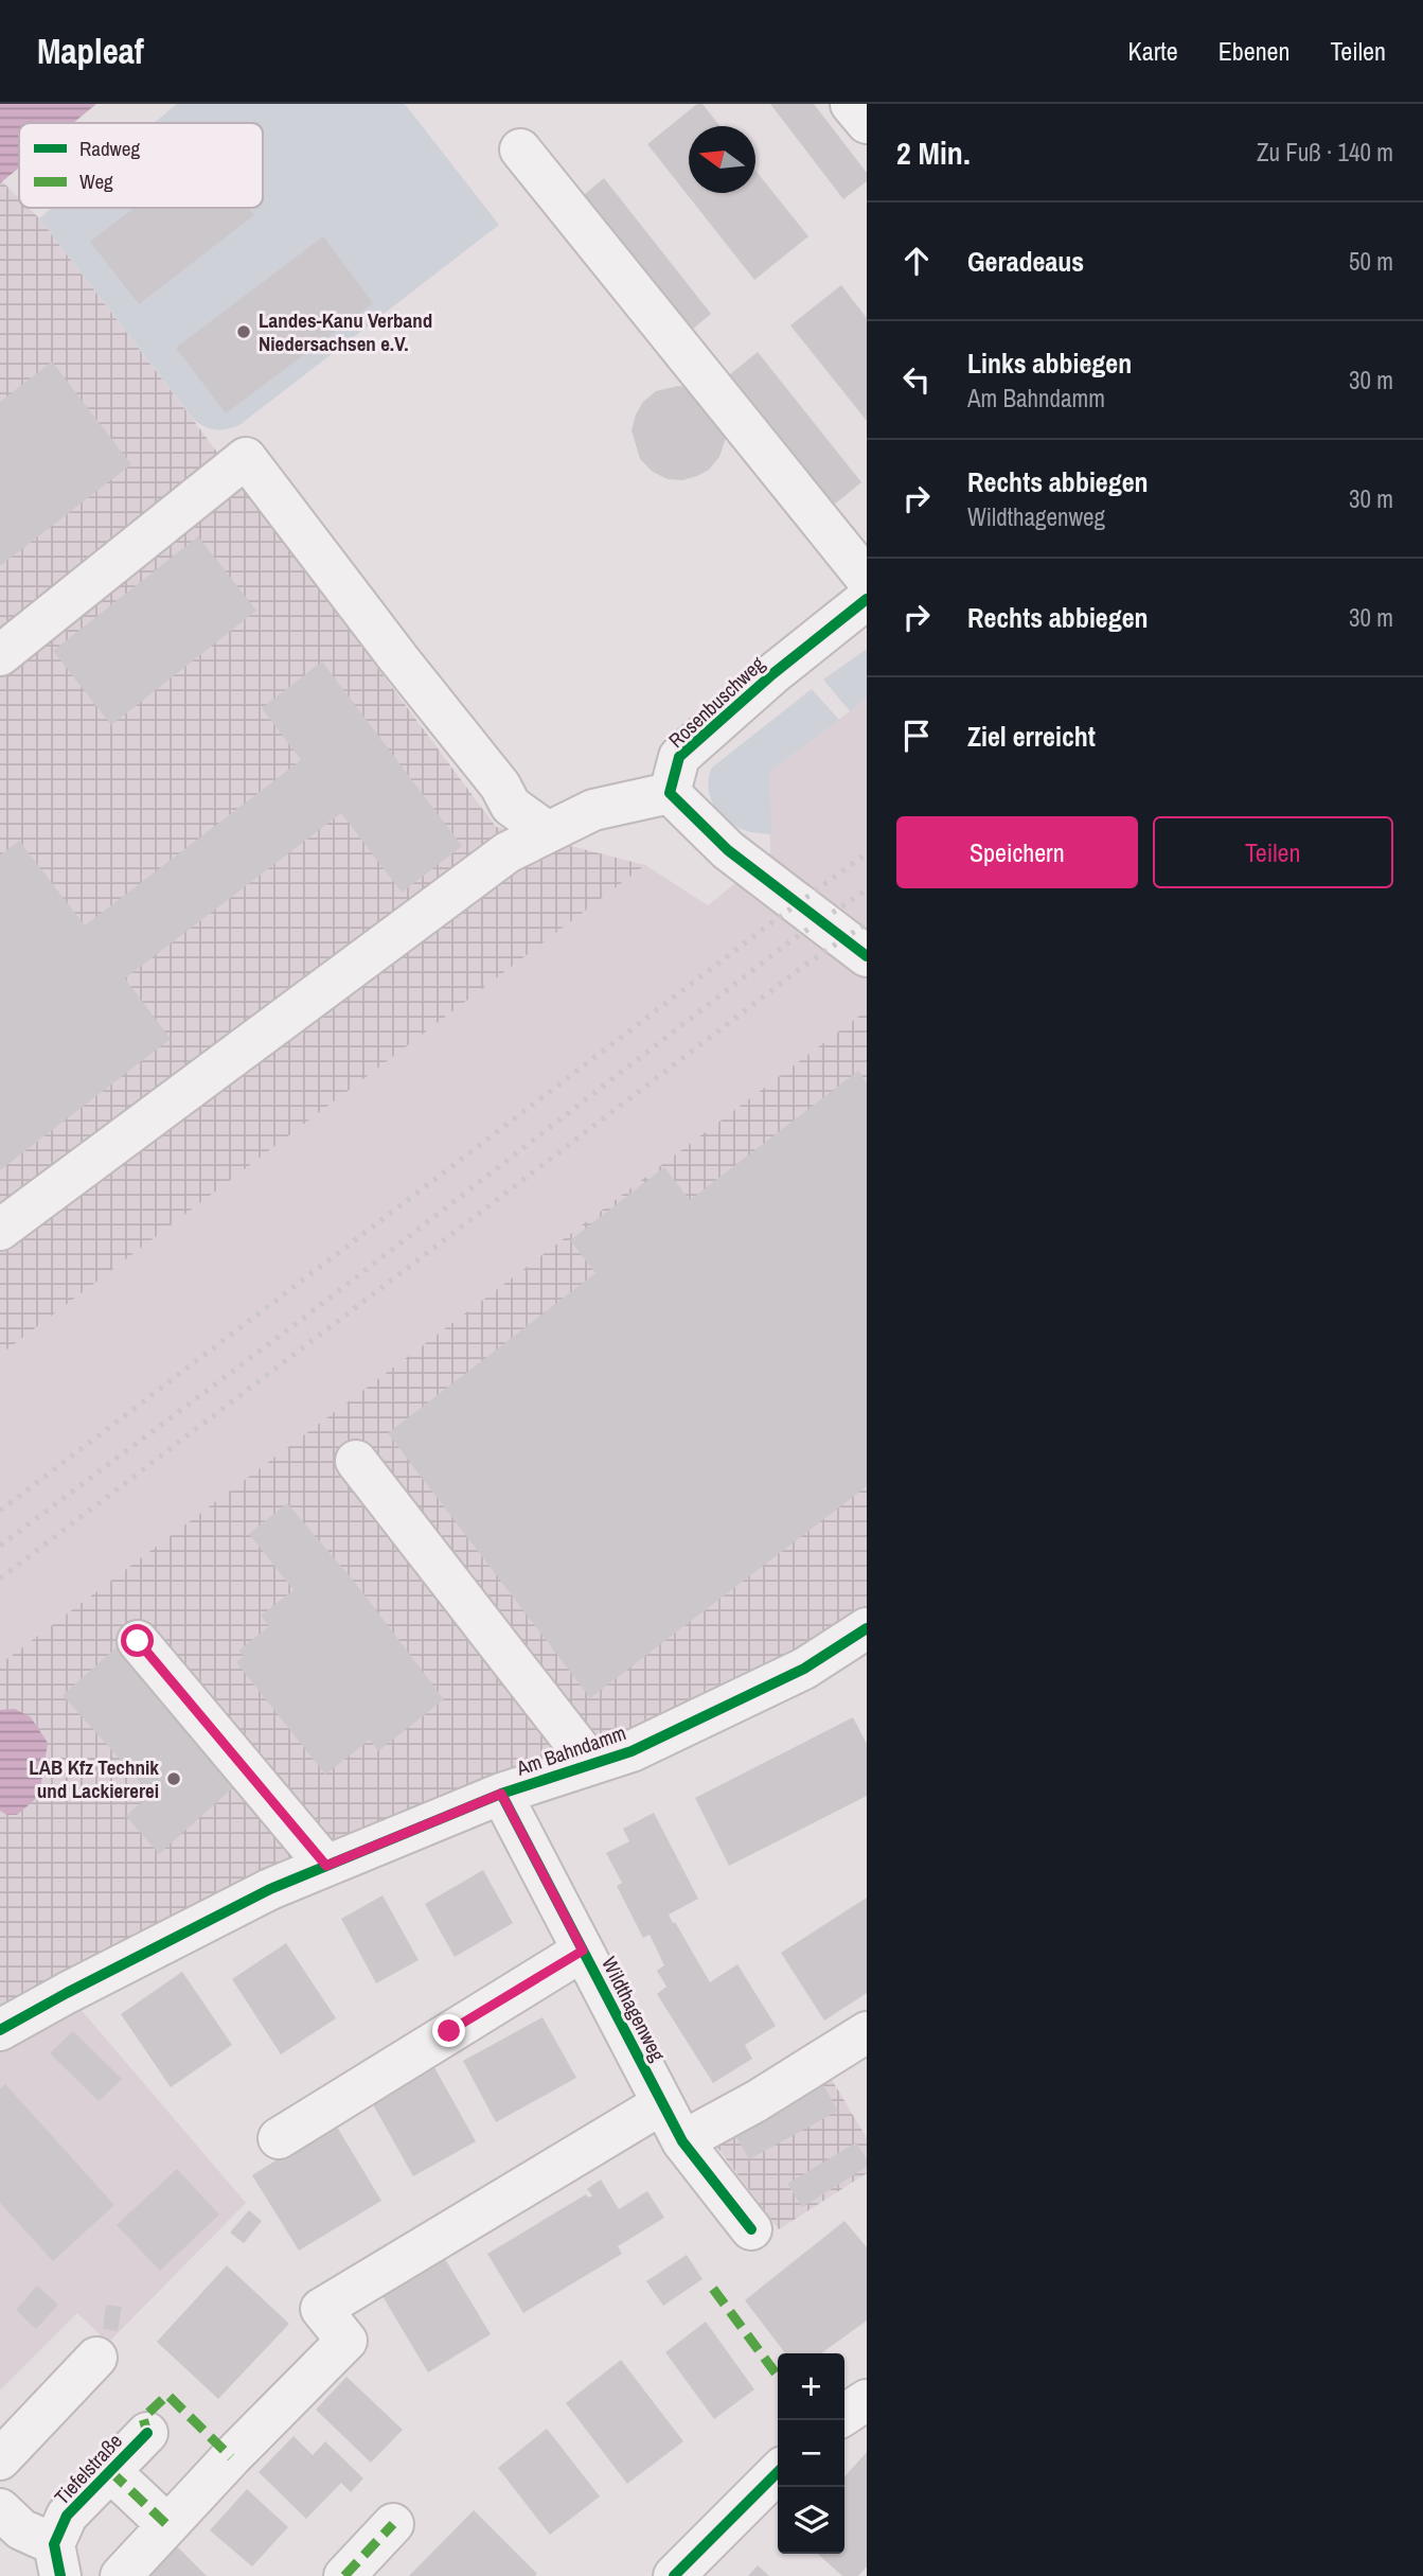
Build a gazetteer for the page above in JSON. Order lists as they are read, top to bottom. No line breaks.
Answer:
{"streets":{"street":["Rosenbuschweg","Am Bahndamm","Wildthagenweg","Tiefelstraße"]},"crossings":[["Am Bahndamm","Wildthagenweg"]],"places":["Landes-Kanu Verband Niedersachsen e.V.","LAB Kfz Technik und Lackiererei"],"legend":["Radweg","Weg"],"north":"left","page":{"header":"Mapleaf","nav":["Karte","Ebenen","Teilen"],"heading":["2 Min.","Zu Fuß · 140 m"],"list":[["Geradeaus","50 m"],["Links abbiegen","Am Bahndamm","30 m"],["Rechts abbiegen","Wildthagenweg","30 m"],["Rechts abbiegen","30 m"],"Ziel erreicht"],"buttons":["Speichern","Teilen"],"map_buttons":["+","−"]}}
